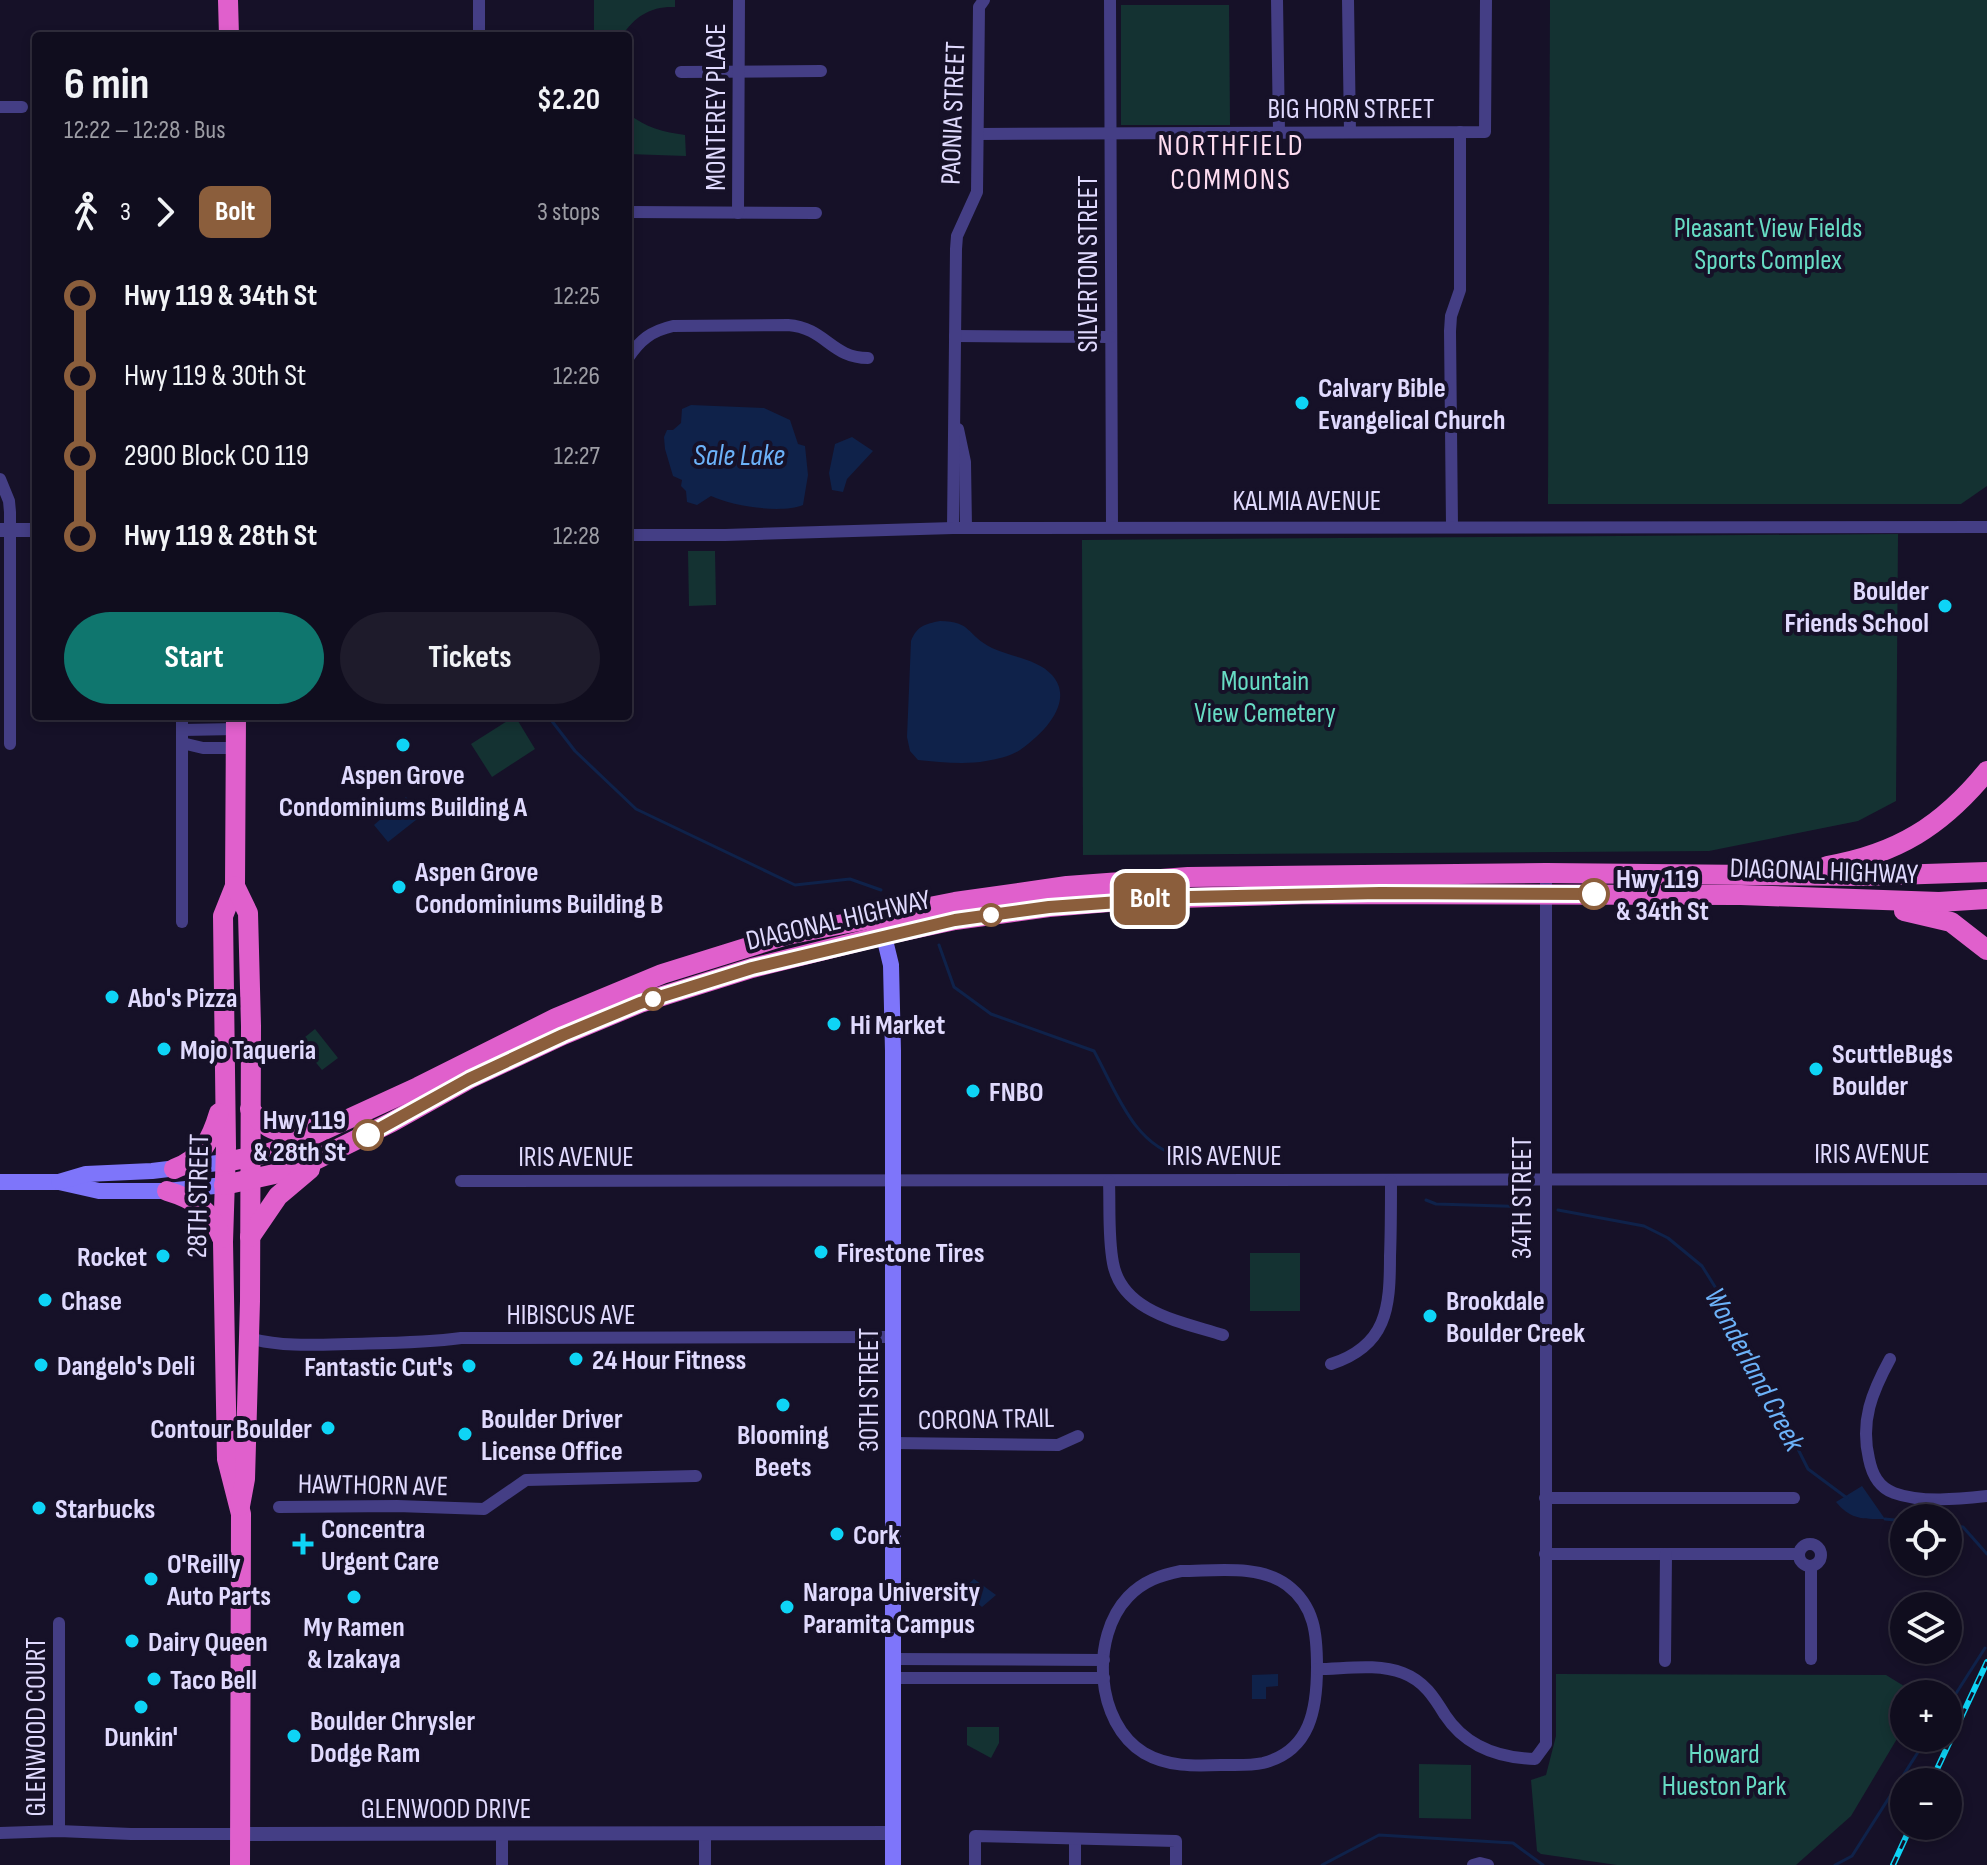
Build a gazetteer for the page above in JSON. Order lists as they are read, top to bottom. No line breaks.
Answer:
{"streets":{"highway":["DIAGONAL HIGHWAY","28TH STREET"],"main road":["30TH STREET"],"street":["MONTEREY PLACE","BIG HORN STREET","PAONIA STREET","SILVERTON STREET","KALMIA AVENUE","IRIS AVENUE","34TH STREET","HIBISCUS AVE","CORONA TRAIL","HAWTHORN AVE","GLENWOOD COURT","GLENWOOD DRIVE"]},"crossings":[["BIG HORN STREET","PAONIA STREET"],["BIG HORN STREET","SILVERTON STREET"],["PAONIA STREET","KALMIA AVENUE"],["SILVERTON STREET","KALMIA AVENUE"],["DIAGONAL HIGHWAY","28TH STREET"],["DIAGONAL HIGHWAY","34TH STREET"],["DIAGONAL HIGHWAY","30TH STREET"],["IRIS AVENUE","34TH STREET"],["IRIS AVENUE","30TH STREET"],["28TH STREET","HIBISCUS AVE"],["28TH STREET","GLENWOOD DRIVE"],["HIBISCUS AVE","30TH STREET"],["30TH STREET","CORONA TRAIL"],["30TH STREET","GLENWOOD DRIVE"],["GLENWOOD COURT","GLENWOOD DRIVE"]],"districts":["NORTHFIELD COMMONS"],"water":["Sale Lake","Wonderland Creek"],"parks":["Pleasant View Fields Sports Complex","Mountain View Cemetery","Howard Hueston Park"],"places":{"other":["Calvary Bible Evangelical Church","Boulder Friends School","Aspen Grove Condominiums Building A","Aspen Grove Condominiums Building B","Hwy 119 & 34th St","Abo's Pizza","Hi Market","Mojo Taqueria","ScuttleBugs Boulder","FNBO","Hwy 119 & 28th St","Firestone Tires","Rocket","Chase","Brookdale Boulder Creek","24 Hour Fitness","Dangelo's Deli","Fantastic Cut's","Blooming Beets","Contour Boulder","Boulder Driver License Office","Starbucks","Cork","O'Reilly Auto Parts","My Ramen & Izakaya","Naropa University Paramita Campus","Dairy Queen","Taco Bell","Dunkin'","Boulder Chrysler Dodge Ram"],"health":["Concentra Urgent Care"]},"lines":["bus line Bolt"],"page":{"on_map":"Bolt","heading":["6 min","12:22 – 12:28 · Bus","$2.20"],"legs":["3","Bolt","3 stops"],"list":[{"name":"Hwy 119 & 34th St","value":"12:25"},{"name":"Hwy 119 & 30th St","value":"12:26"},{"name":"2900 Block CO 119","value":"12:27"},{"name":"Hwy 119 & 28th St","value":"12:28"}],"buttons":["Start","Tickets"],"map_buttons":["+","−"]}}
